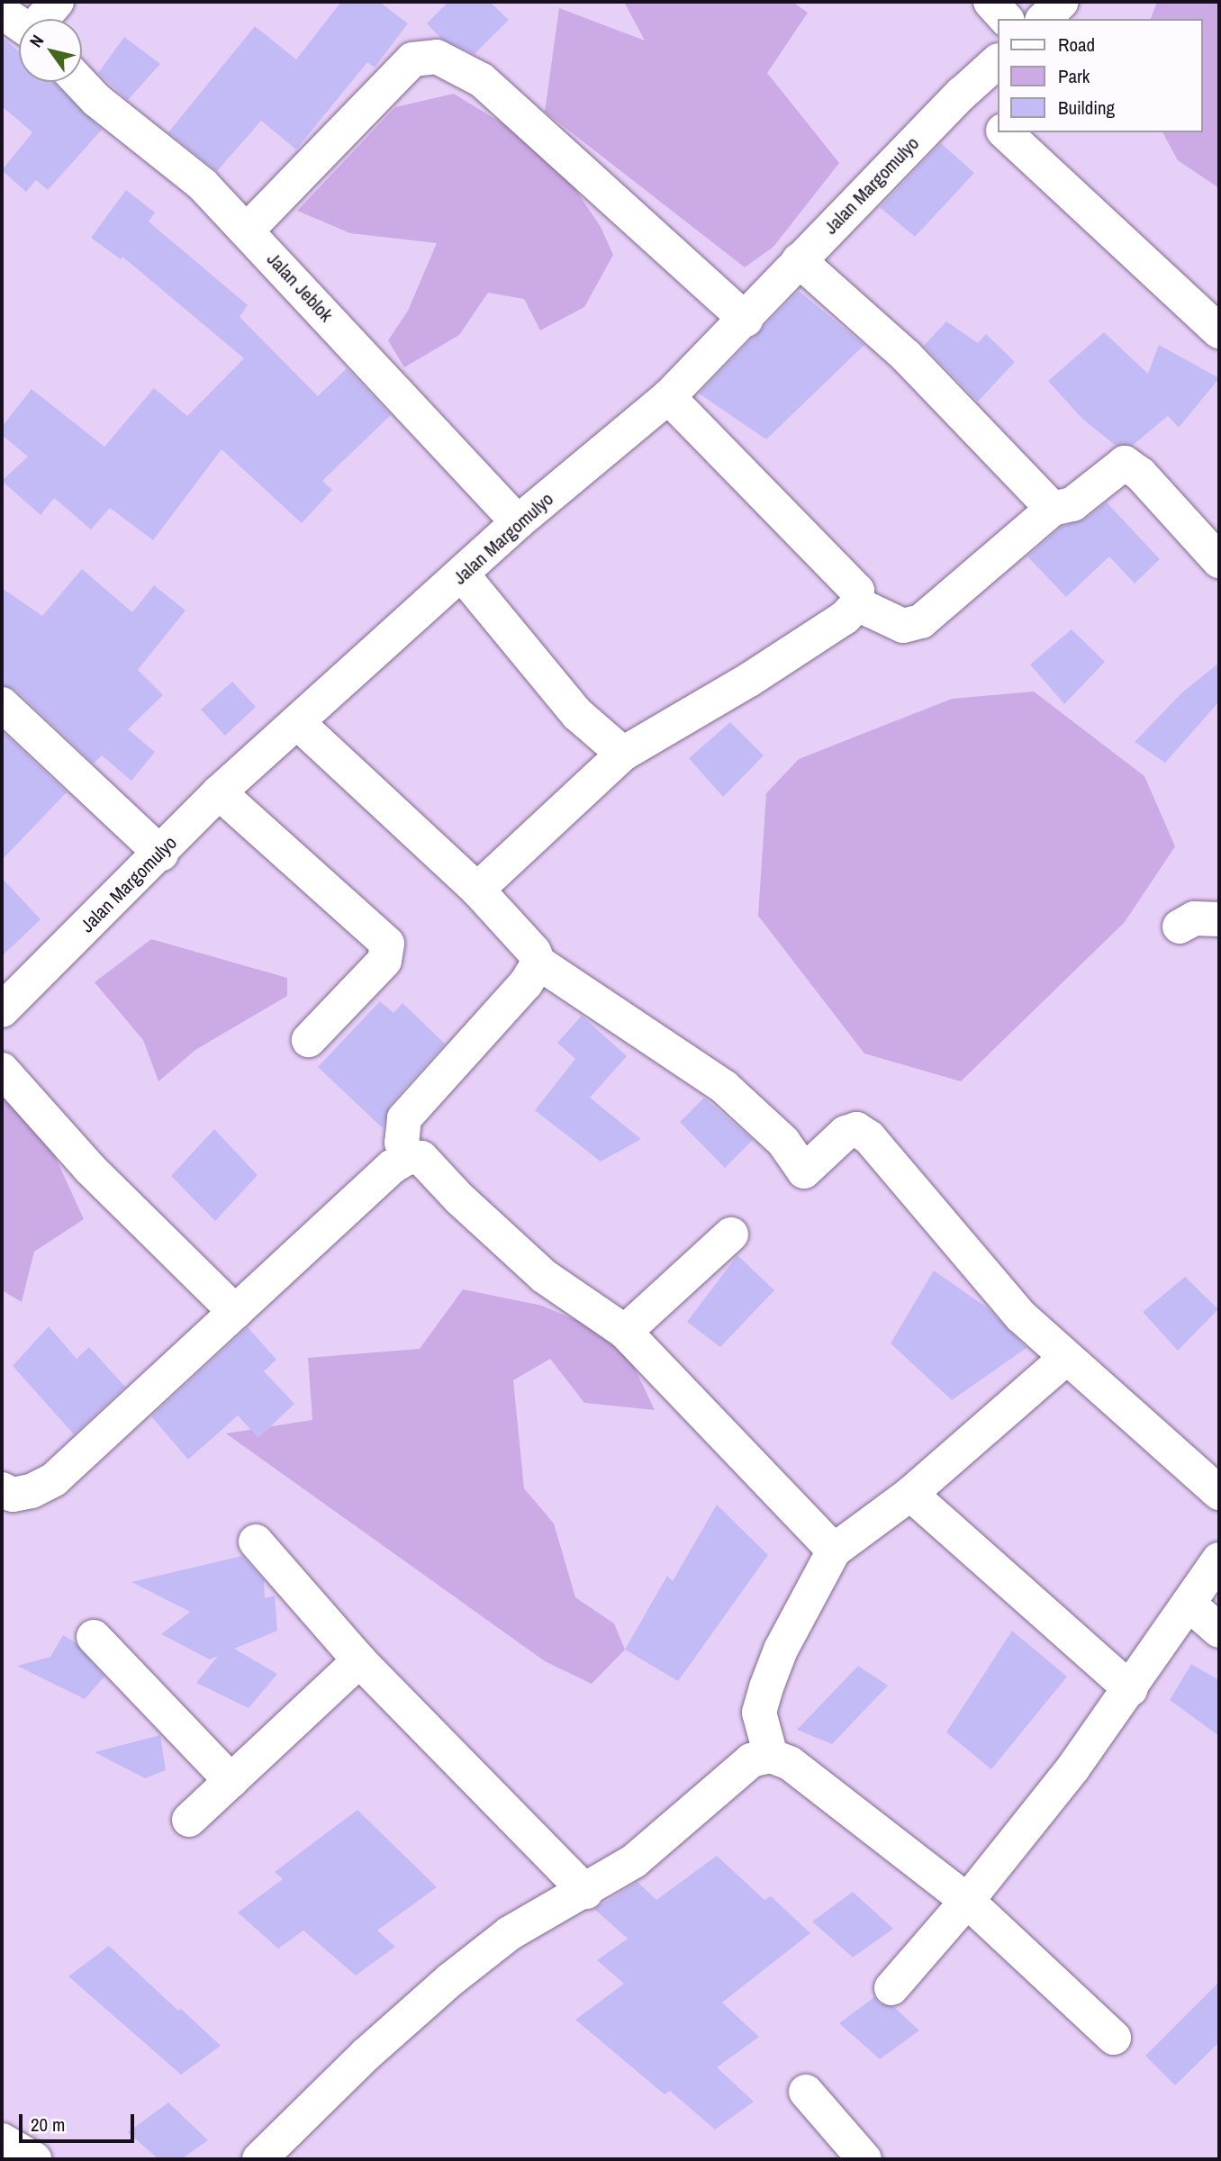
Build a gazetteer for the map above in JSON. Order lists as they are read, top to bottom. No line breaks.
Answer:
{"streets":{"street":["Jalan Margomulyo","Jalan Jeblok"]},"crossings":[["Jalan Margomulyo","Jalan Jeblok"]],"legend":["Road","Park","Building"],"scale_bar":"20 m","north":"top left"}
